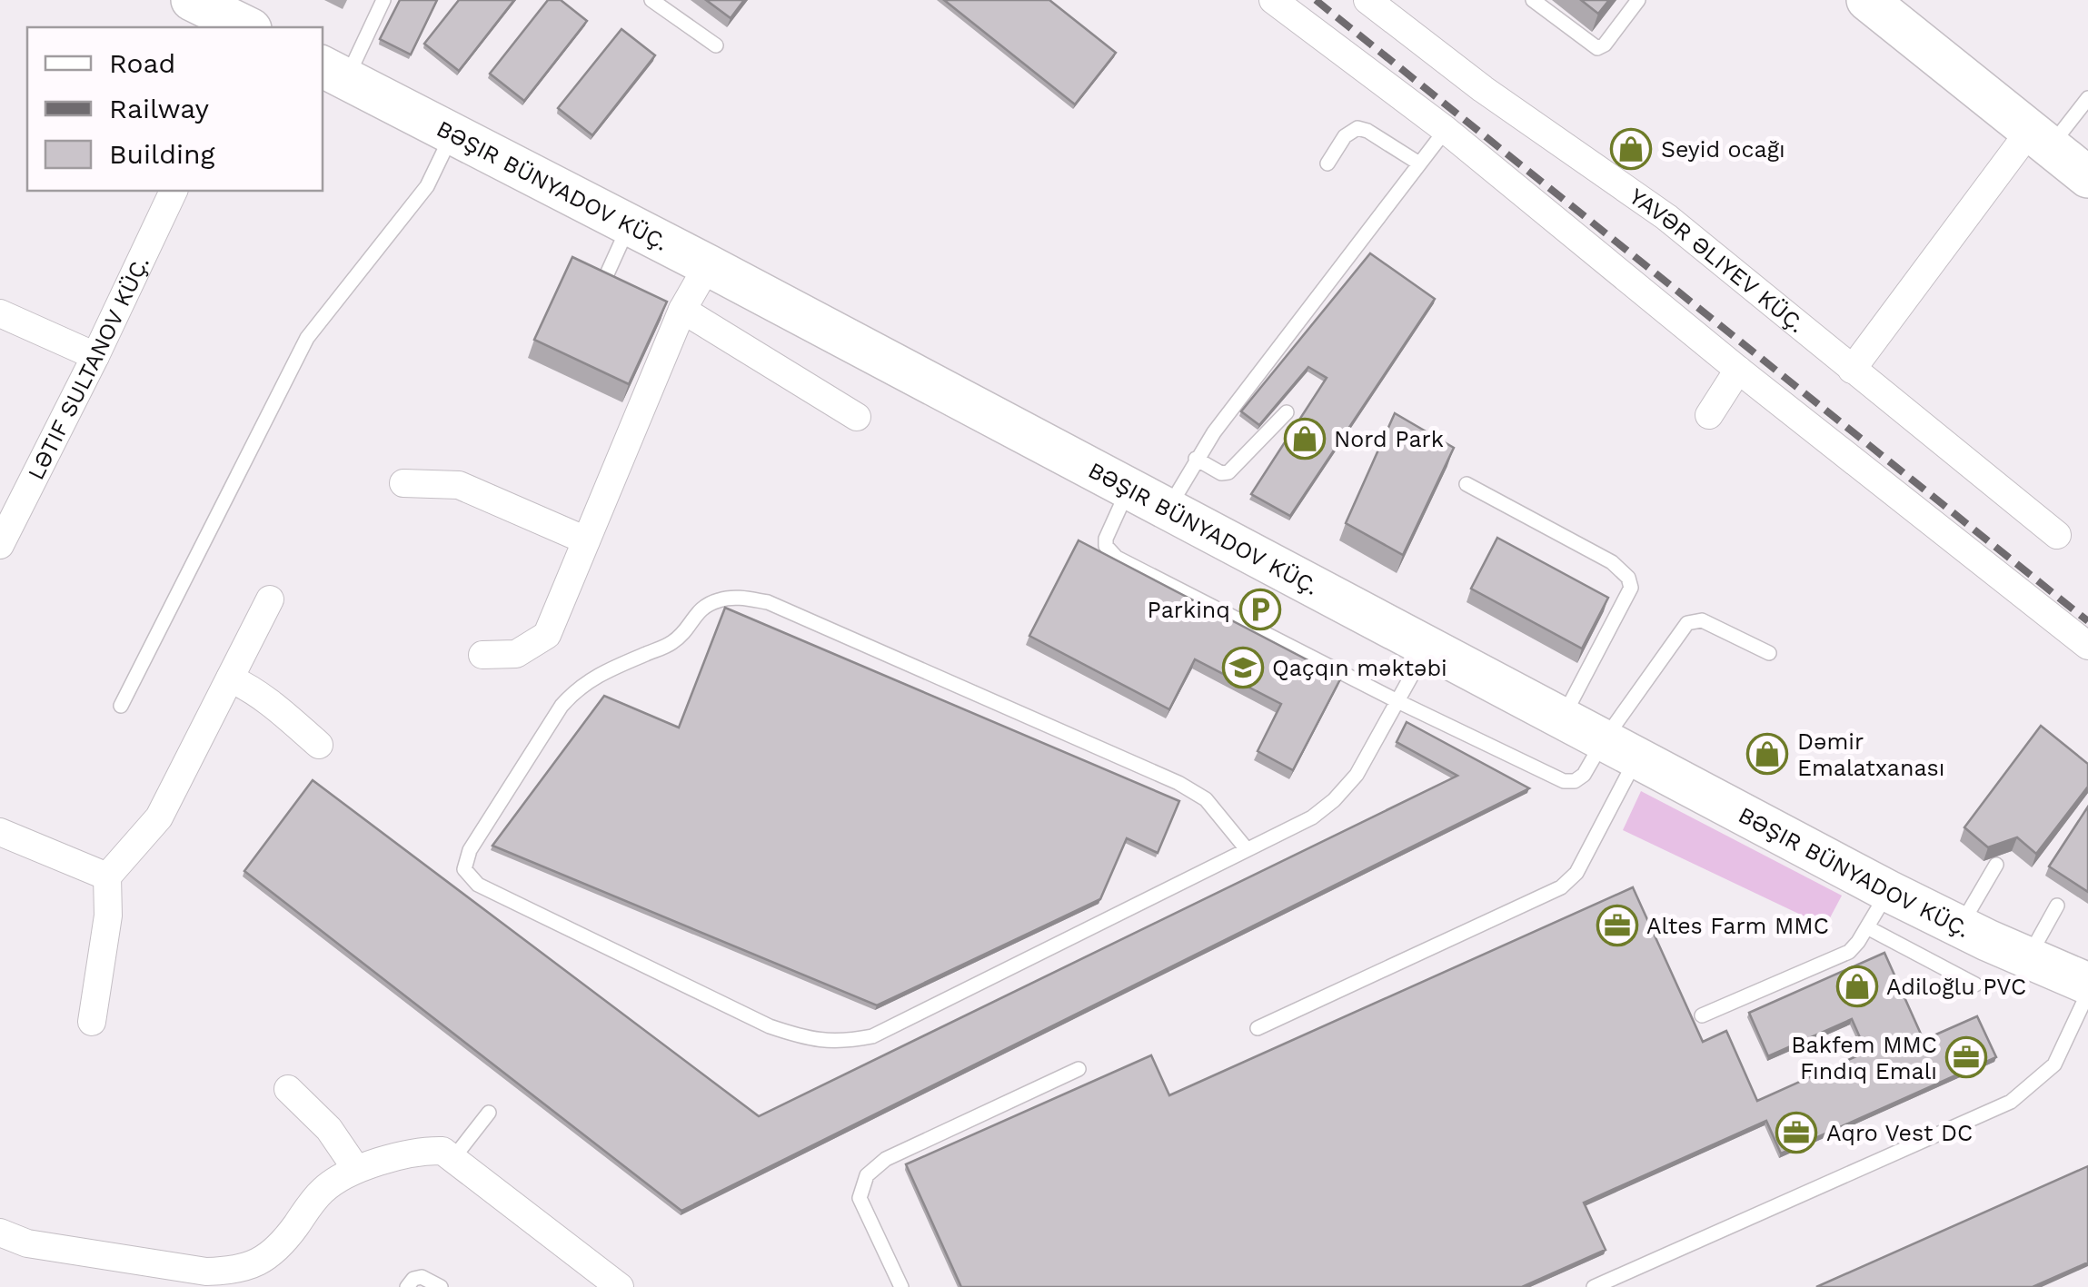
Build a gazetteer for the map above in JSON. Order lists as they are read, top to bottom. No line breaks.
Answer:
{"streets":{"street":["BƏŞIR BÜNYADOV KÜÇ.","YAVƏR ƏLIYEV KÜÇ.","LƏTIF SULTANOV KÜÇ."]},"places":{"shop":["Seyid ocağı","Nord Park","Dəmir Emalatxanası","Adiloğlu PVC"],"parking":["Parkinq"],"school or university":["Qaçqın məktəbi"],"office":["Altes Farm MMC","Bakfem MMC Fındıq Emalı","Aqro Vest DC"]},"legend":["Road","Railway","Building"]}
